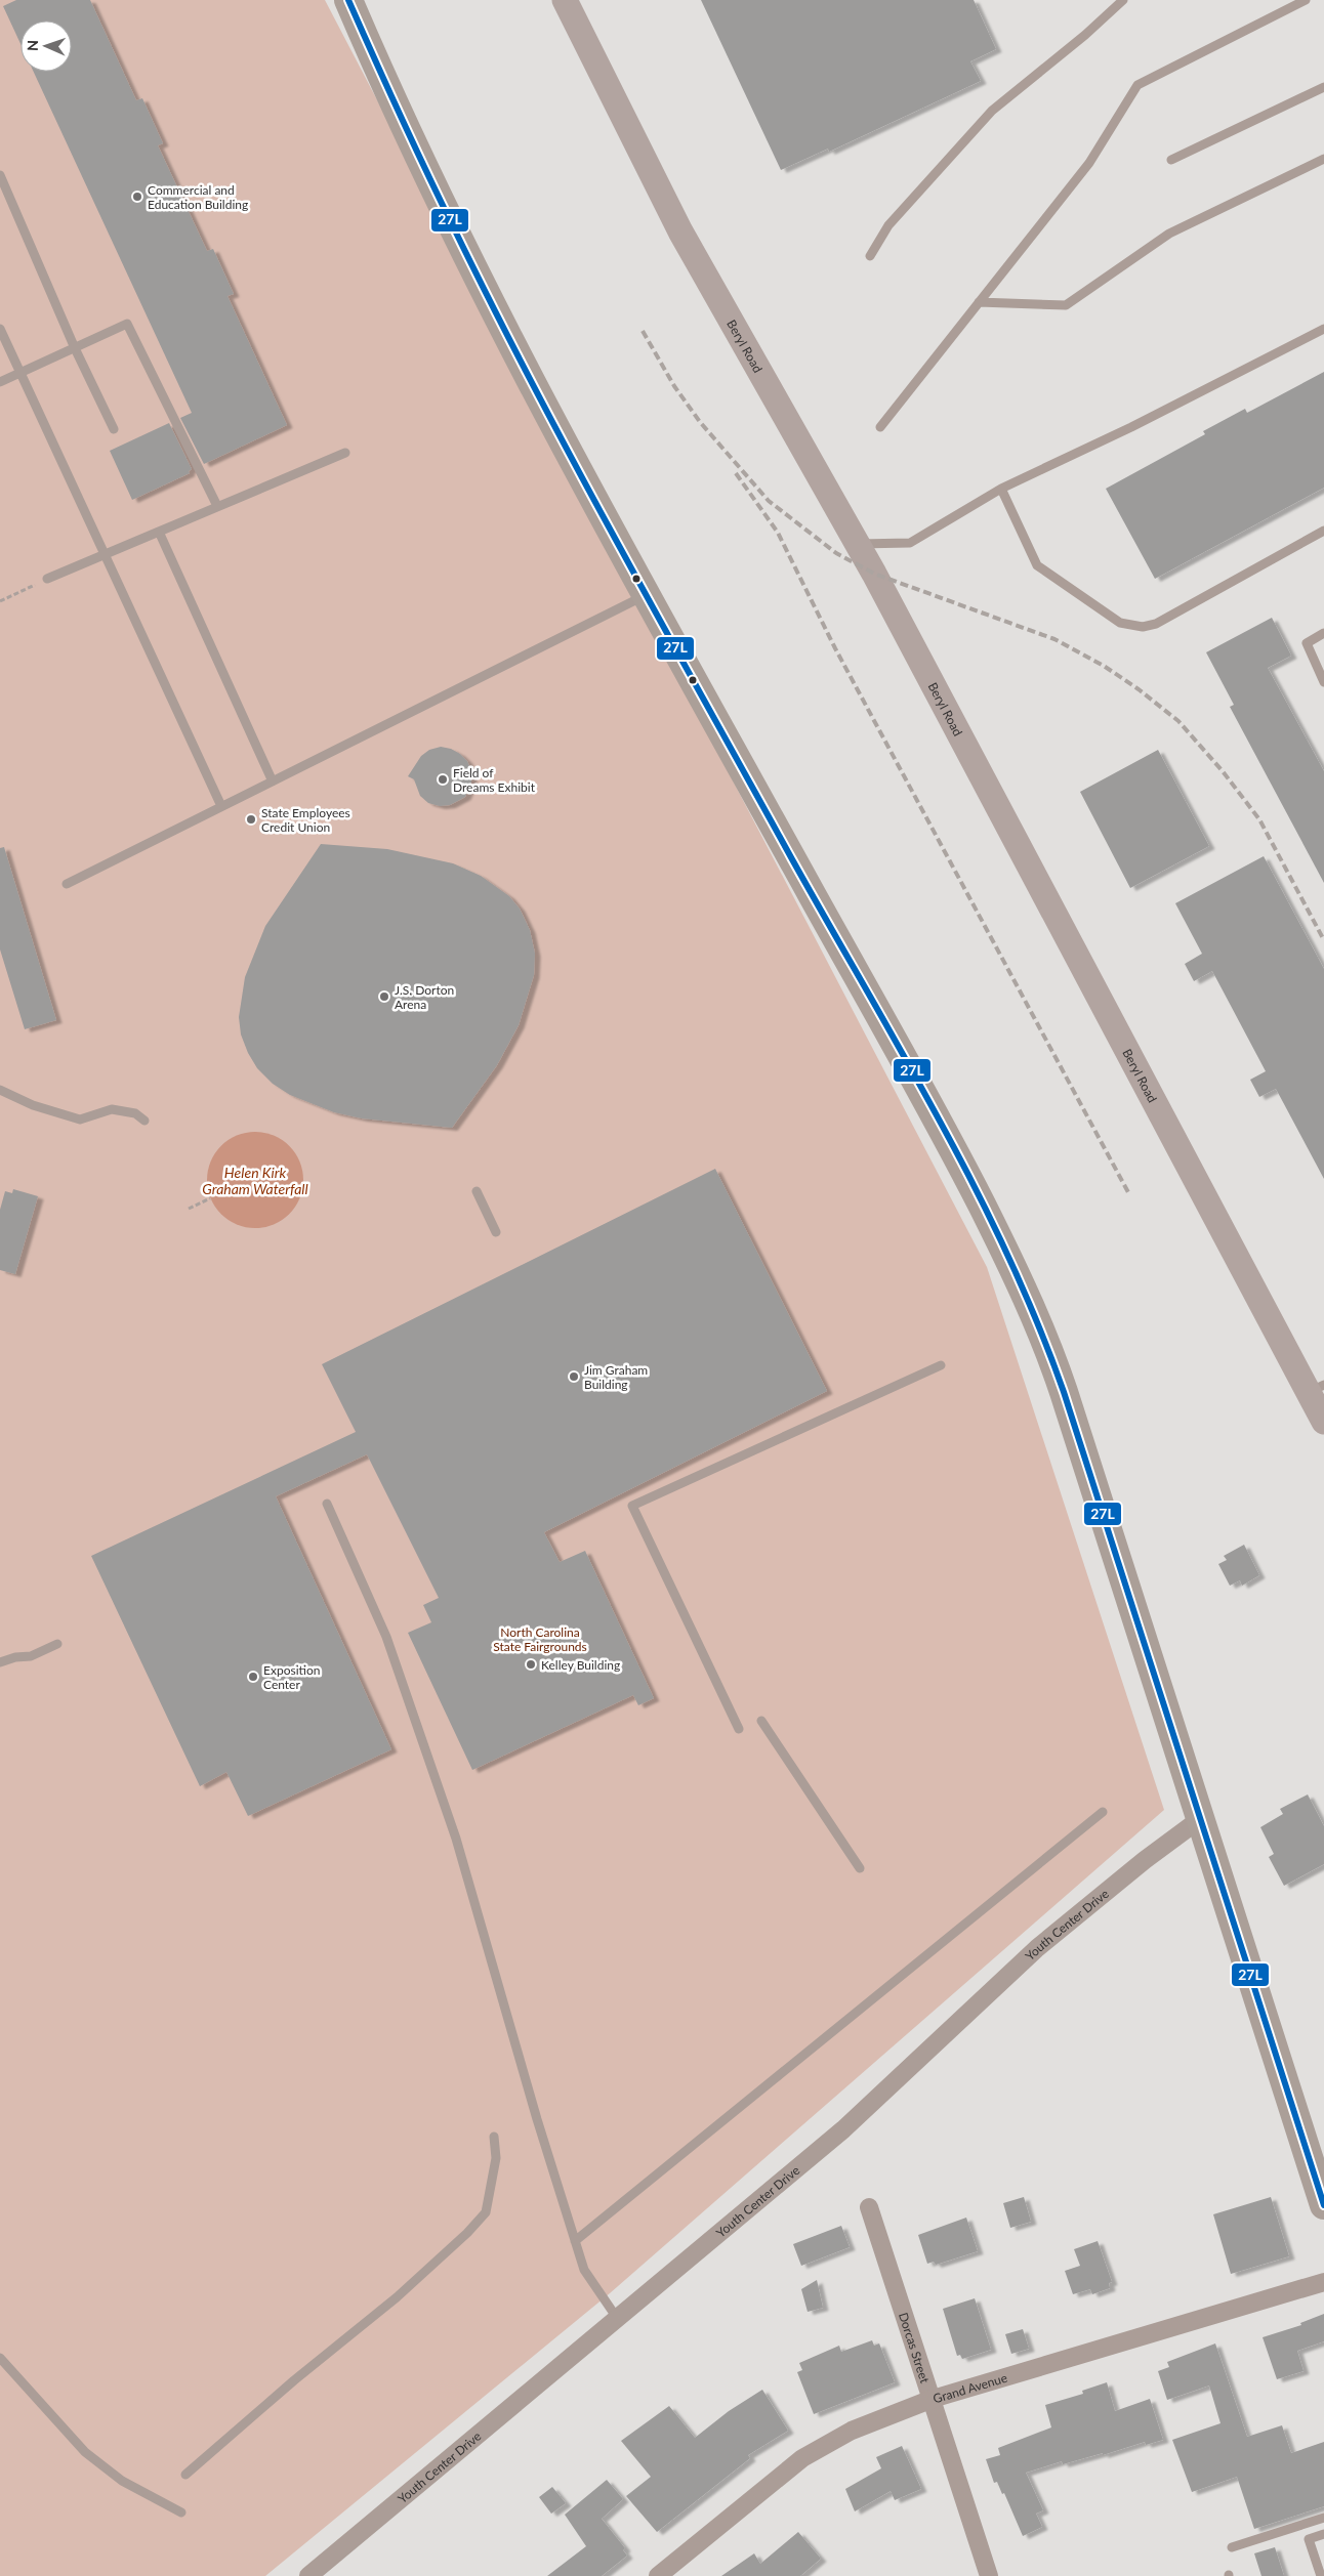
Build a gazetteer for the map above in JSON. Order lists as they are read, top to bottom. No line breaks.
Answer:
{"streets":{"street":["Beryl Road","Youth Center Drive","Dorcas Street","Grand Avenue"]},"crossings":[["Dorcas Street","Grand Avenue"]],"water":["Helen Kirk Graham Waterfall"],"parks":["North Carolina State Fairgrounds"],"places":["Commercial and Education Building","Field of Dreams Exhibit","State Employees Credit Union","J.S. Dorton Arena","Jim Graham Building","Kelley Building","Exposition Center"],"lines":["transit line 27L"],"north":"left"}
